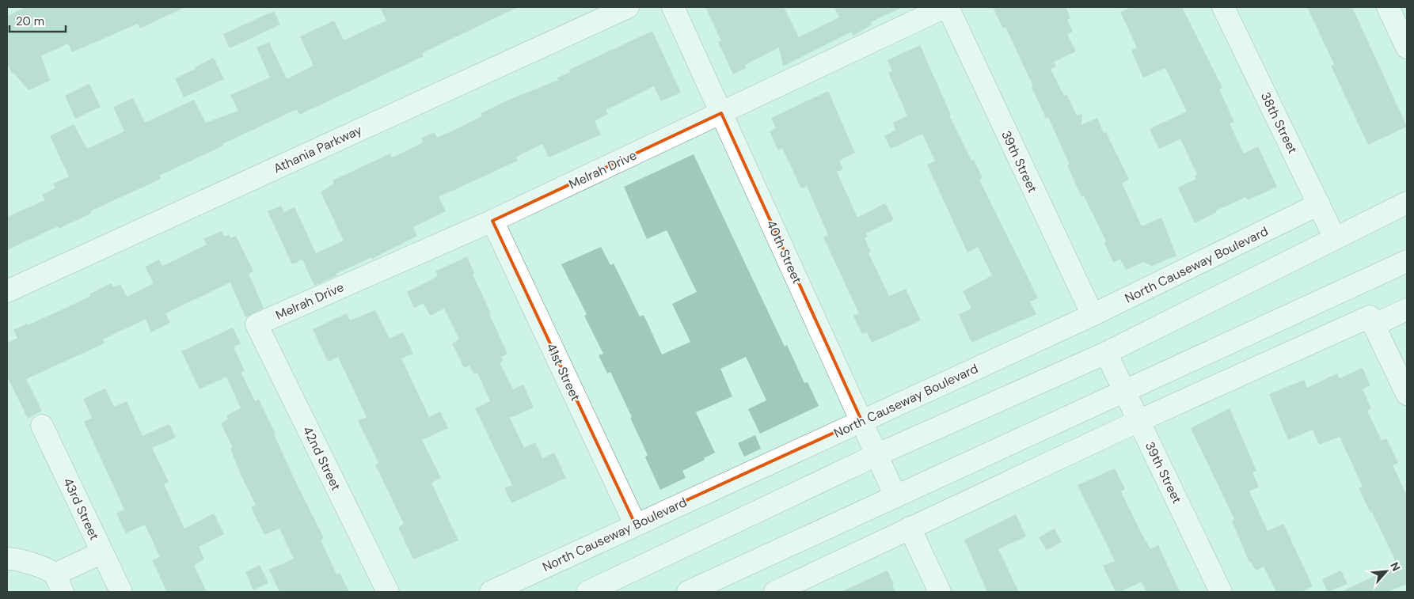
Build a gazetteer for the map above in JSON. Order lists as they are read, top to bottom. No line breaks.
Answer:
{"streets":{"main road":["38th Street","Athania Parkway","39th Street","Melrah Drive","40th Street","North Causeway Boulevard","41st Street","42nd Street","43rd Street"]},"crossings":[["38th Street","North Causeway Boulevard"],["39th Street","North Causeway Boulevard"],["Melrah Drive","40th Street"],["Melrah Drive","41st Street"],["Melrah Drive","42nd Street"],["40th Street","North Causeway Boulevard"],["North Causeway Boulevard","41st Street"]],"scale_bar":"20 m","north":"top right"}
